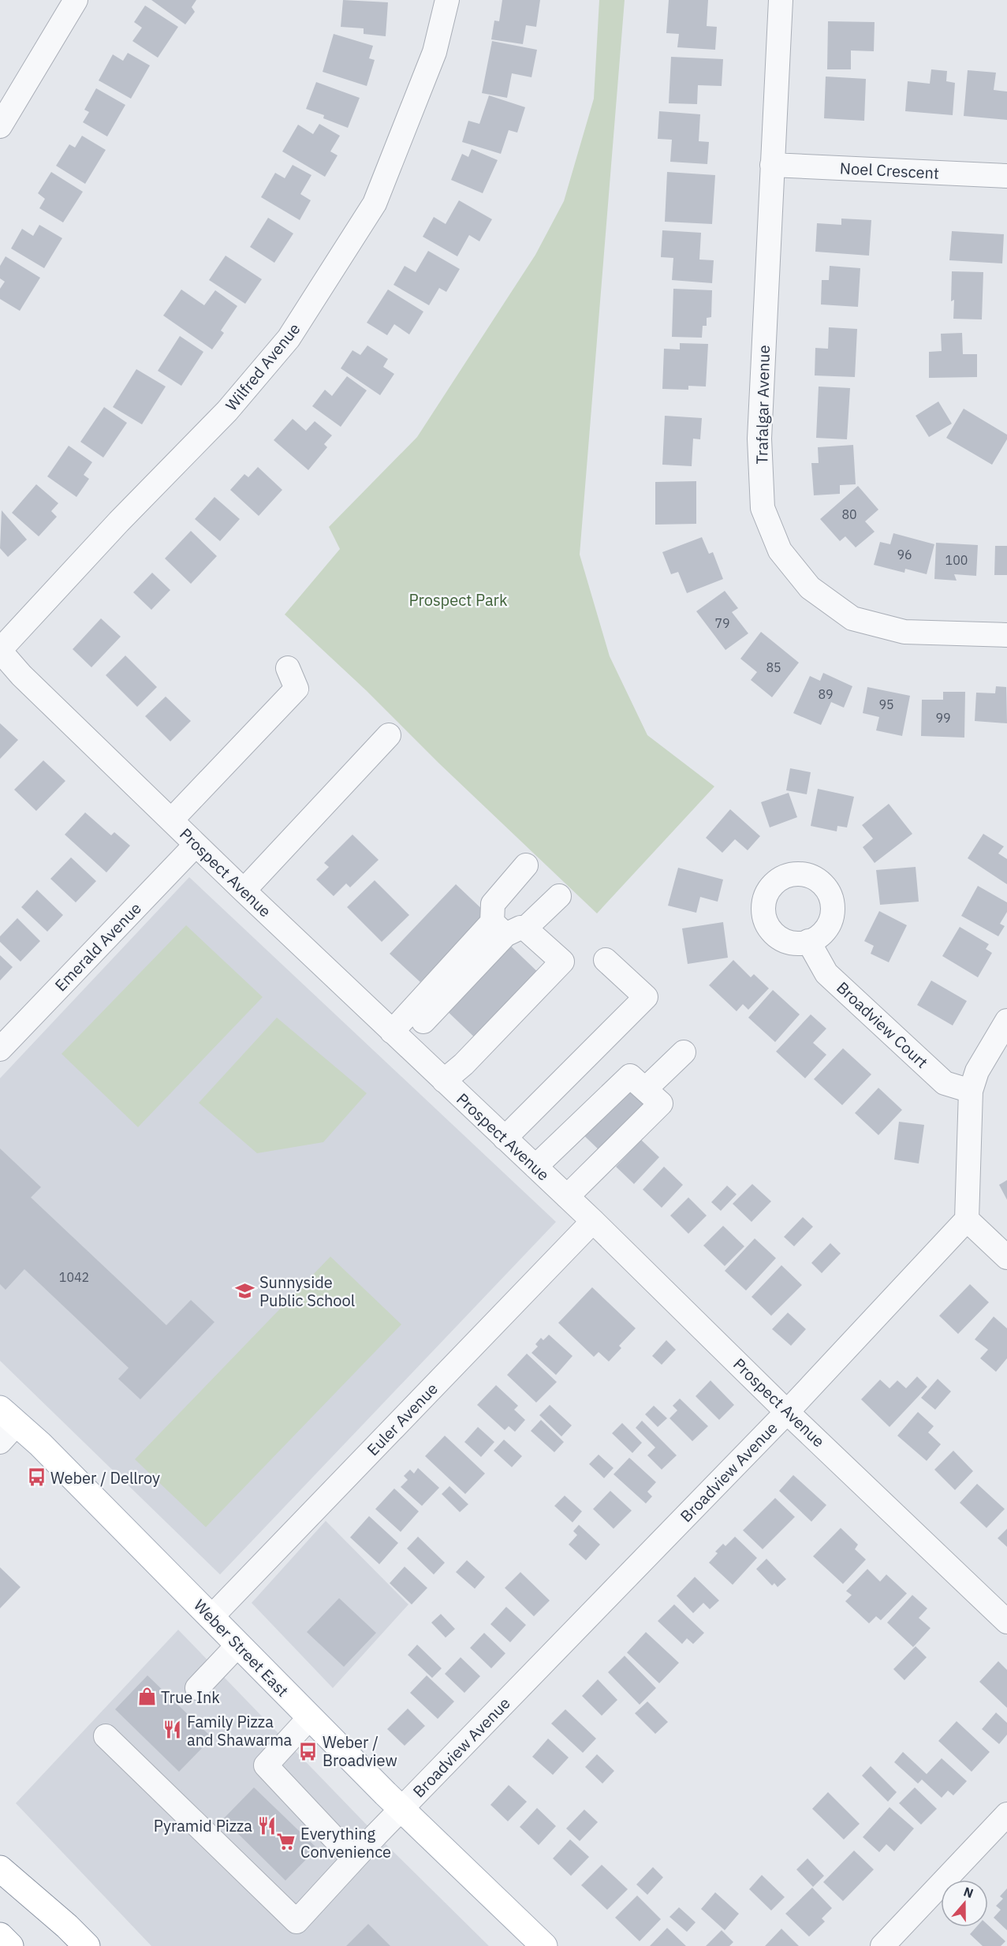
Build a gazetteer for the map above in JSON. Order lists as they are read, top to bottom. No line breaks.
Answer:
{"streets":{"main road":["Weber Street East"],"street":["Noel Crescent","Wilfred Avenue","Trafalgar Avenue","Prospect Avenue","Emerald Avenue","Broadview Court","Euler Avenue","Broadview Avenue"]},"crossings":[["Noel Crescent","Trafalgar Avenue"],["Wilfred Avenue","Prospect Avenue"],["Prospect Avenue","Emerald Avenue"],["Prospect Avenue","Euler Avenue"],["Prospect Avenue","Broadview Avenue"],["Euler Avenue","Weber Street East"],["Broadview Avenue","Weber Street East"]],"parks":["Prospect Park"],"places":{"school or university":["Sunnyside Public School"],"bus stop":["Weber / Dellroy","Weber / Broadview"],"shop":["True Ink"],"restaurant":["Family Pizza and Shawarma","Pyramid Pizza"],"supermarket":["Everything Convenience"]},"house_numbers":["80","96","100","79","85","89","95","99","1042"],"north":"top"}
